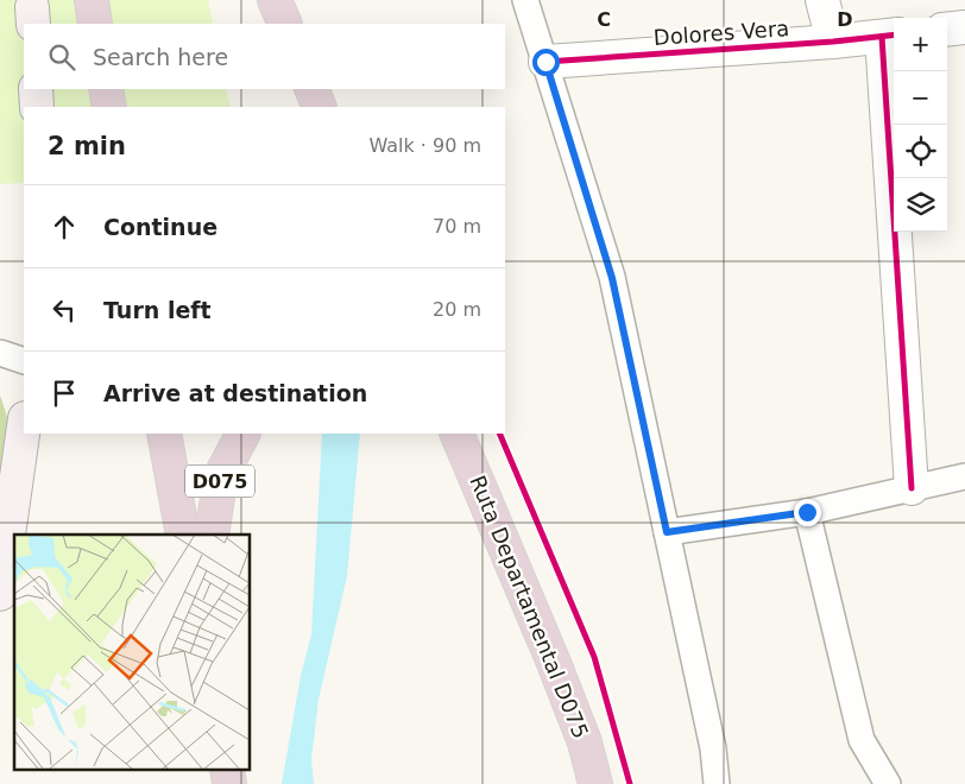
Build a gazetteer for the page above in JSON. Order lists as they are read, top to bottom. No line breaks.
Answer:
{"streets":{"highway":["D075","Ruta Departamental D075"],"street":["Dolores Vera"]},"page":{"map_buttons":["+","−"],"search":"Search here","heading":["2 min","Walk · 90 m"],"list":[["Continue","70 m"],["Turn left","20 m"],"Arrive at destination"]},"grid":{"columns":["C","D"]}}
